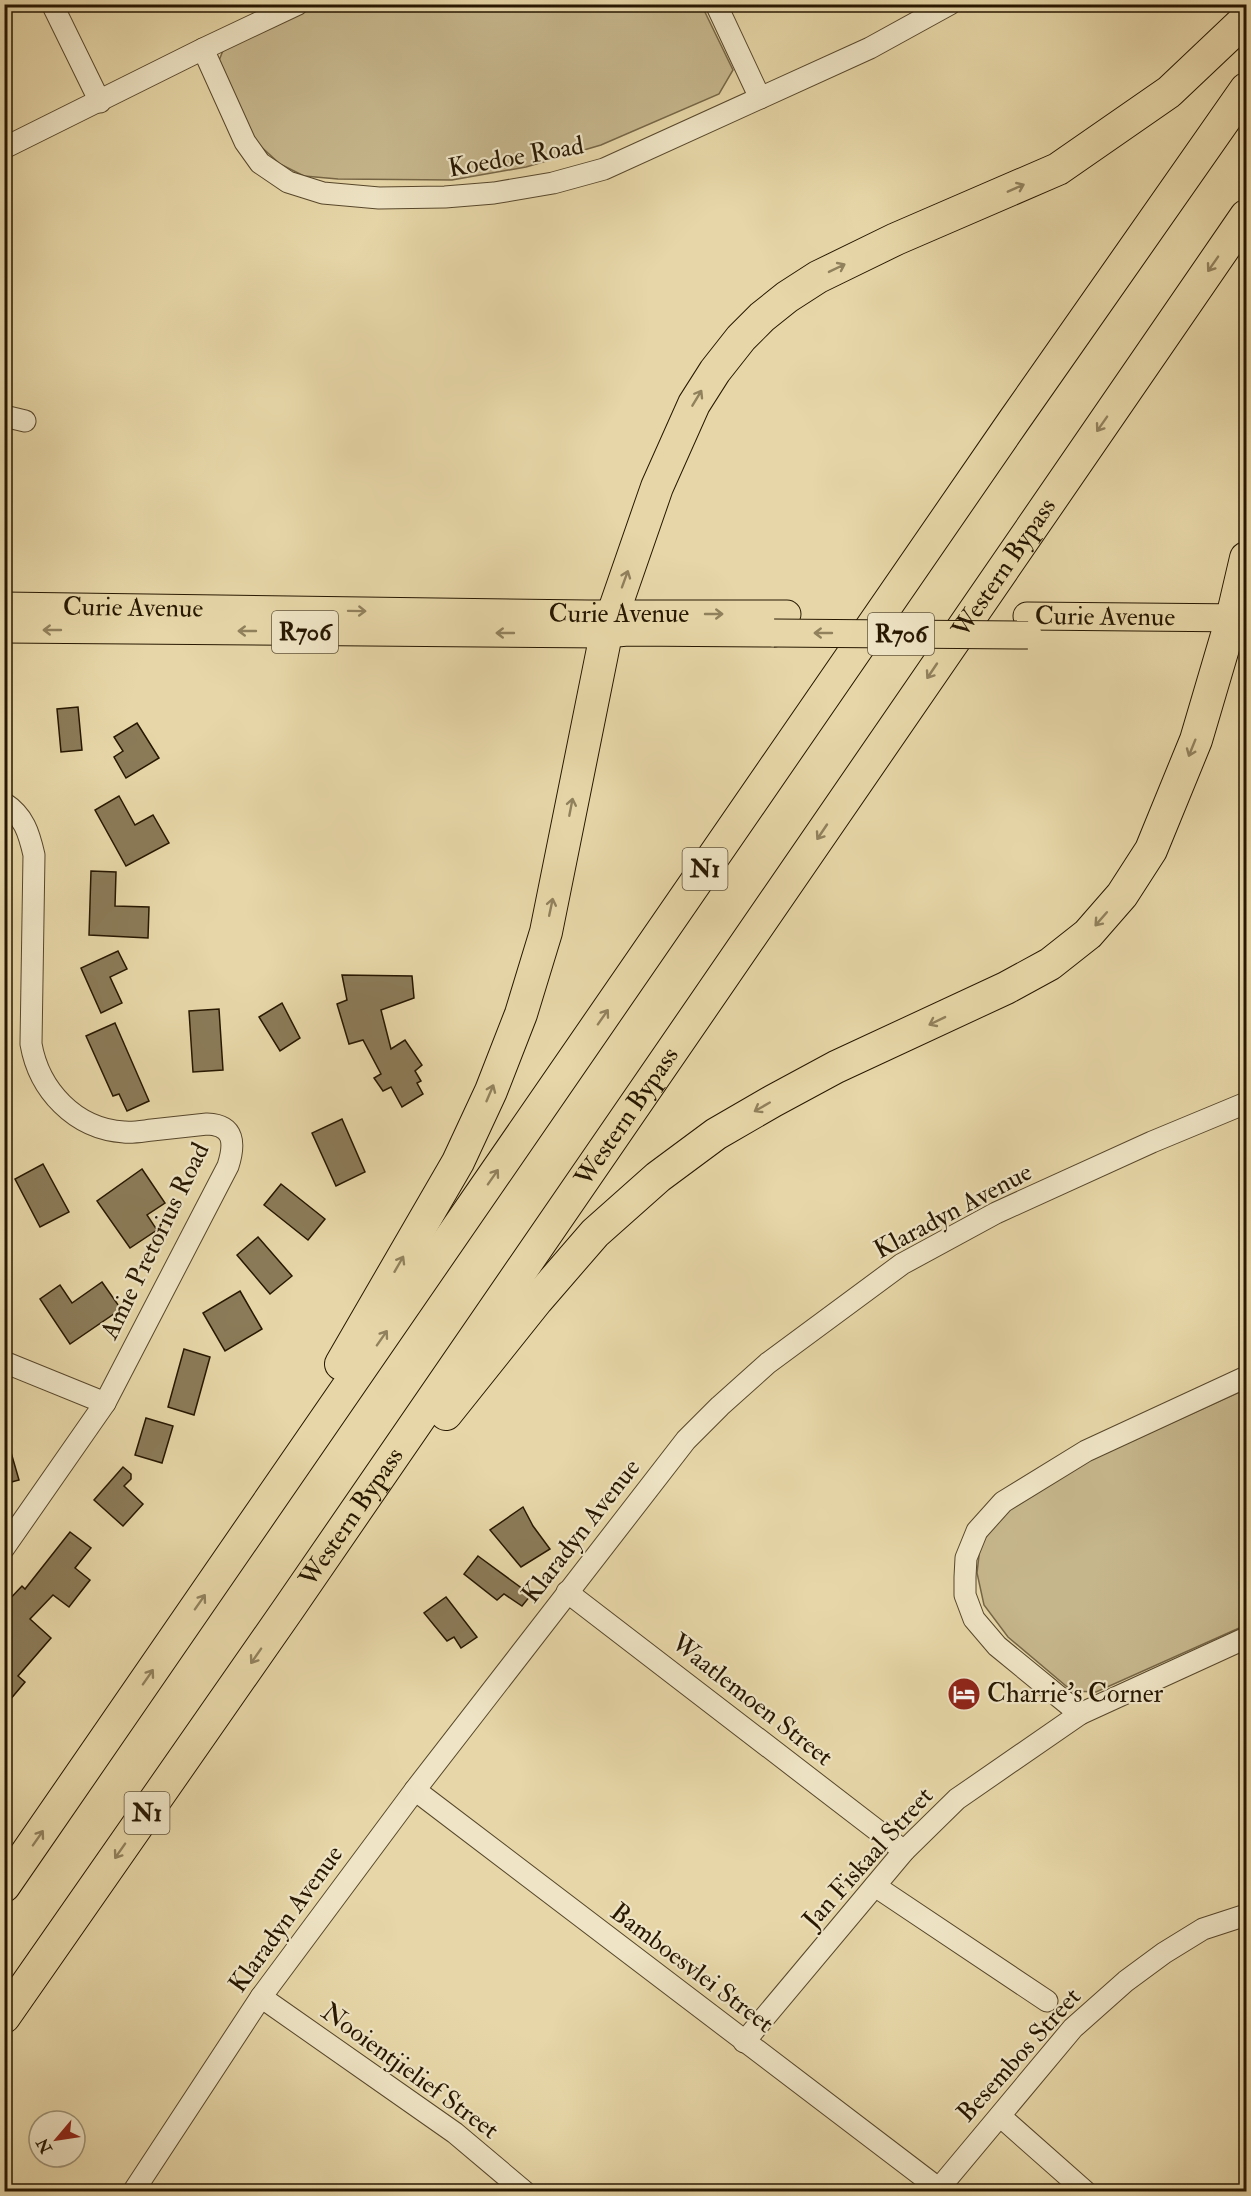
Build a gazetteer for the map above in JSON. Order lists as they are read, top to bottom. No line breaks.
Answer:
{"streets":{"highway":["Western Bypass","N1"],"main road":["Curie Avenue","R706"],"street":["Koedoe Road","Klaradyn Avenue","Amie Pretorius Road","Waatlemoen Street","Jan Fiskaal Street","Bamboesvlei Street","Besembos Street","Nooientjielief Street"]},"crossings":[["Klaradyn Avenue","Waatlemoen Street"],["Klaradyn Avenue","Bamboesvlei Street"],["Klaradyn Avenue","Nooientjielief Street"],["Waatlemoen Street","Jan Fiskaal Street"],["Jan Fiskaal Street","Bamboesvlei Street"],["Bamboesvlei Street","Besembos Street"]],"places":{"hotel":["Charrie's Corner"]},"north":"bottom left"}
